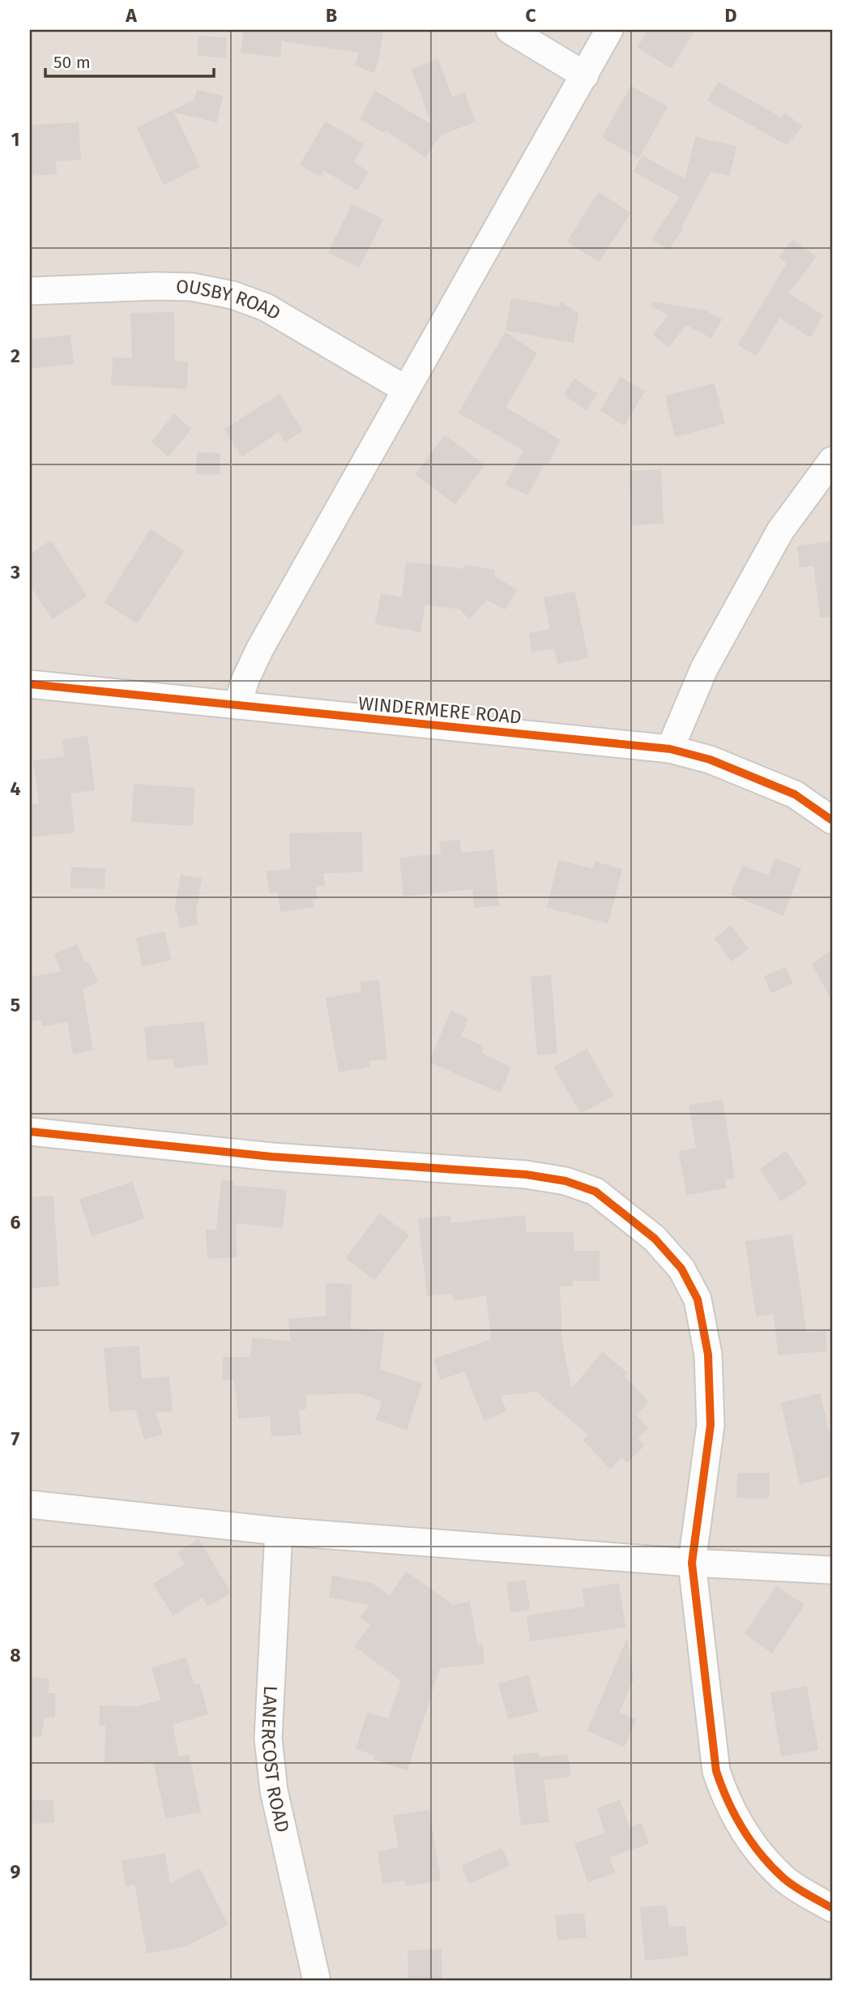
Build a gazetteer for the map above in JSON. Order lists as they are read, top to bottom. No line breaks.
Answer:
{"streets":{"street":["OUSBY ROAD","WINDERMERE ROAD","LANERCOST ROAD"]},"scale_bar":"50 m","grid":{"columns":["A","B","C","D"],"rows":["1","2","3","4","5","6","7","8","9"]}}
